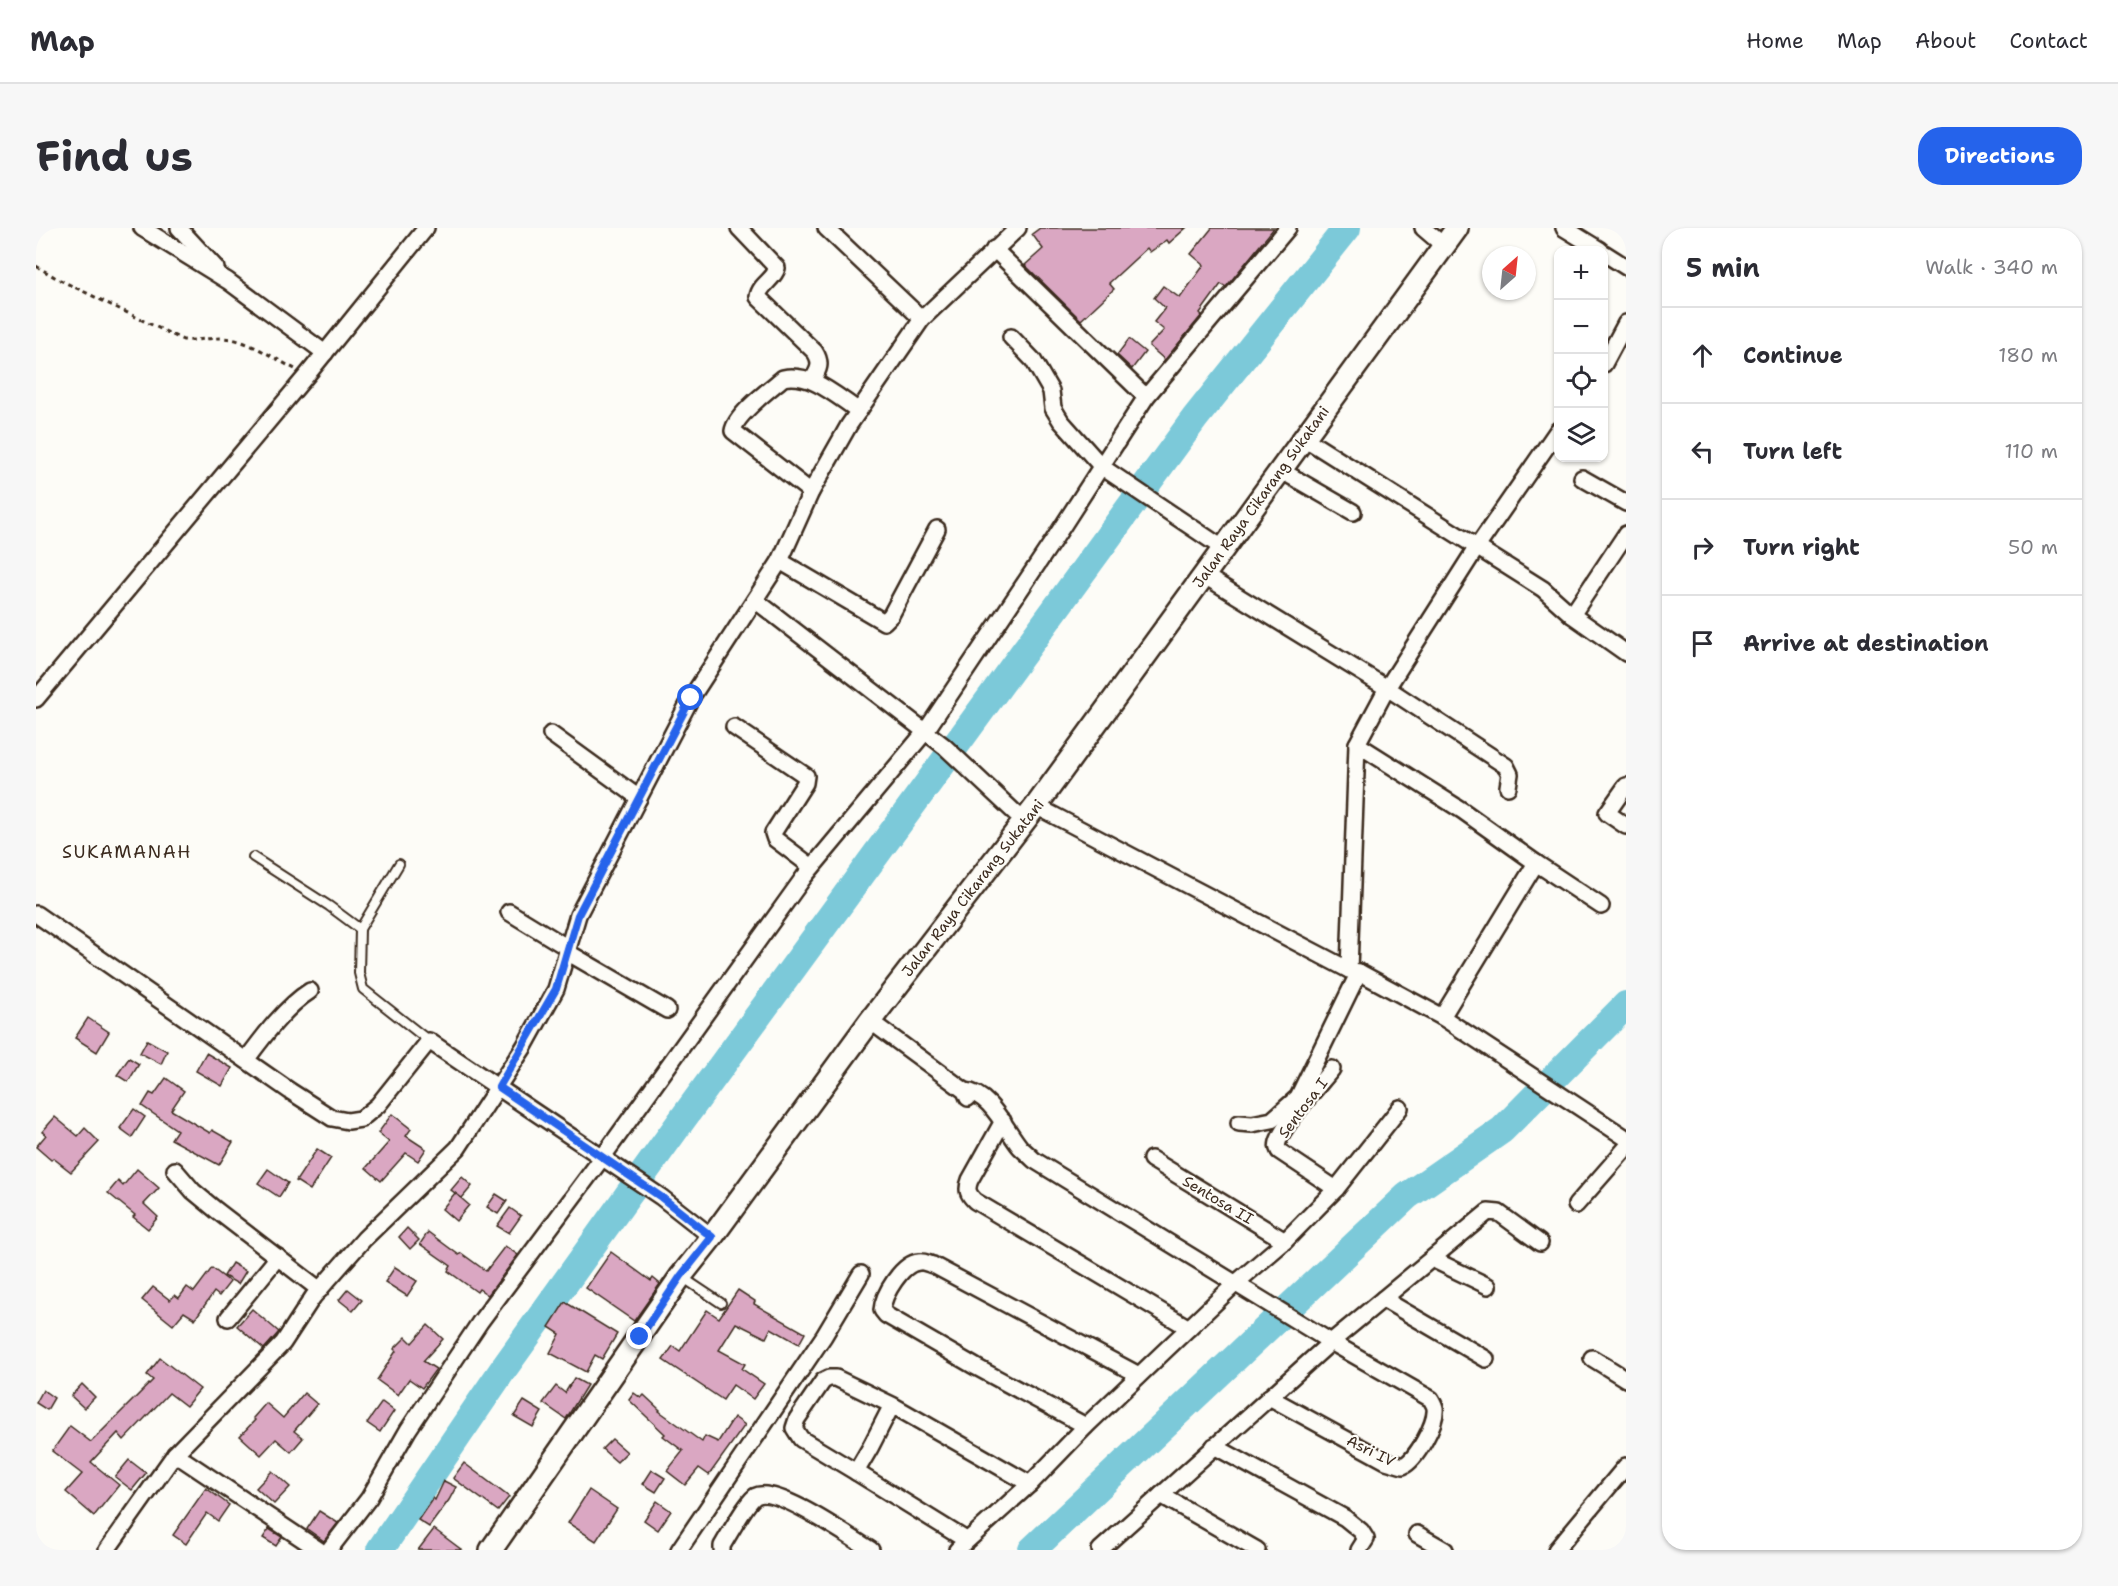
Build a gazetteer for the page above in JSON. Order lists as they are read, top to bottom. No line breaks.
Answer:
{"streets":{"main road":["Jalan Raya Cikarang Sukatani"],"street":["Sentosa I","Sentosa II","Asri IV"]},"districts":["SUKAMANAH"],"north":"top right","page":{"header":"Map","nav":["Home","Map","About","Contact"],"buttons":"Directions","title":"Find us","heading":["5 min","Walk · 340 m"],"map_buttons":["+","−"],"list":[["Continue","180 m"],["Turn left","110 m"],["Turn right","50 m"],"Arrive at destination"]}}
